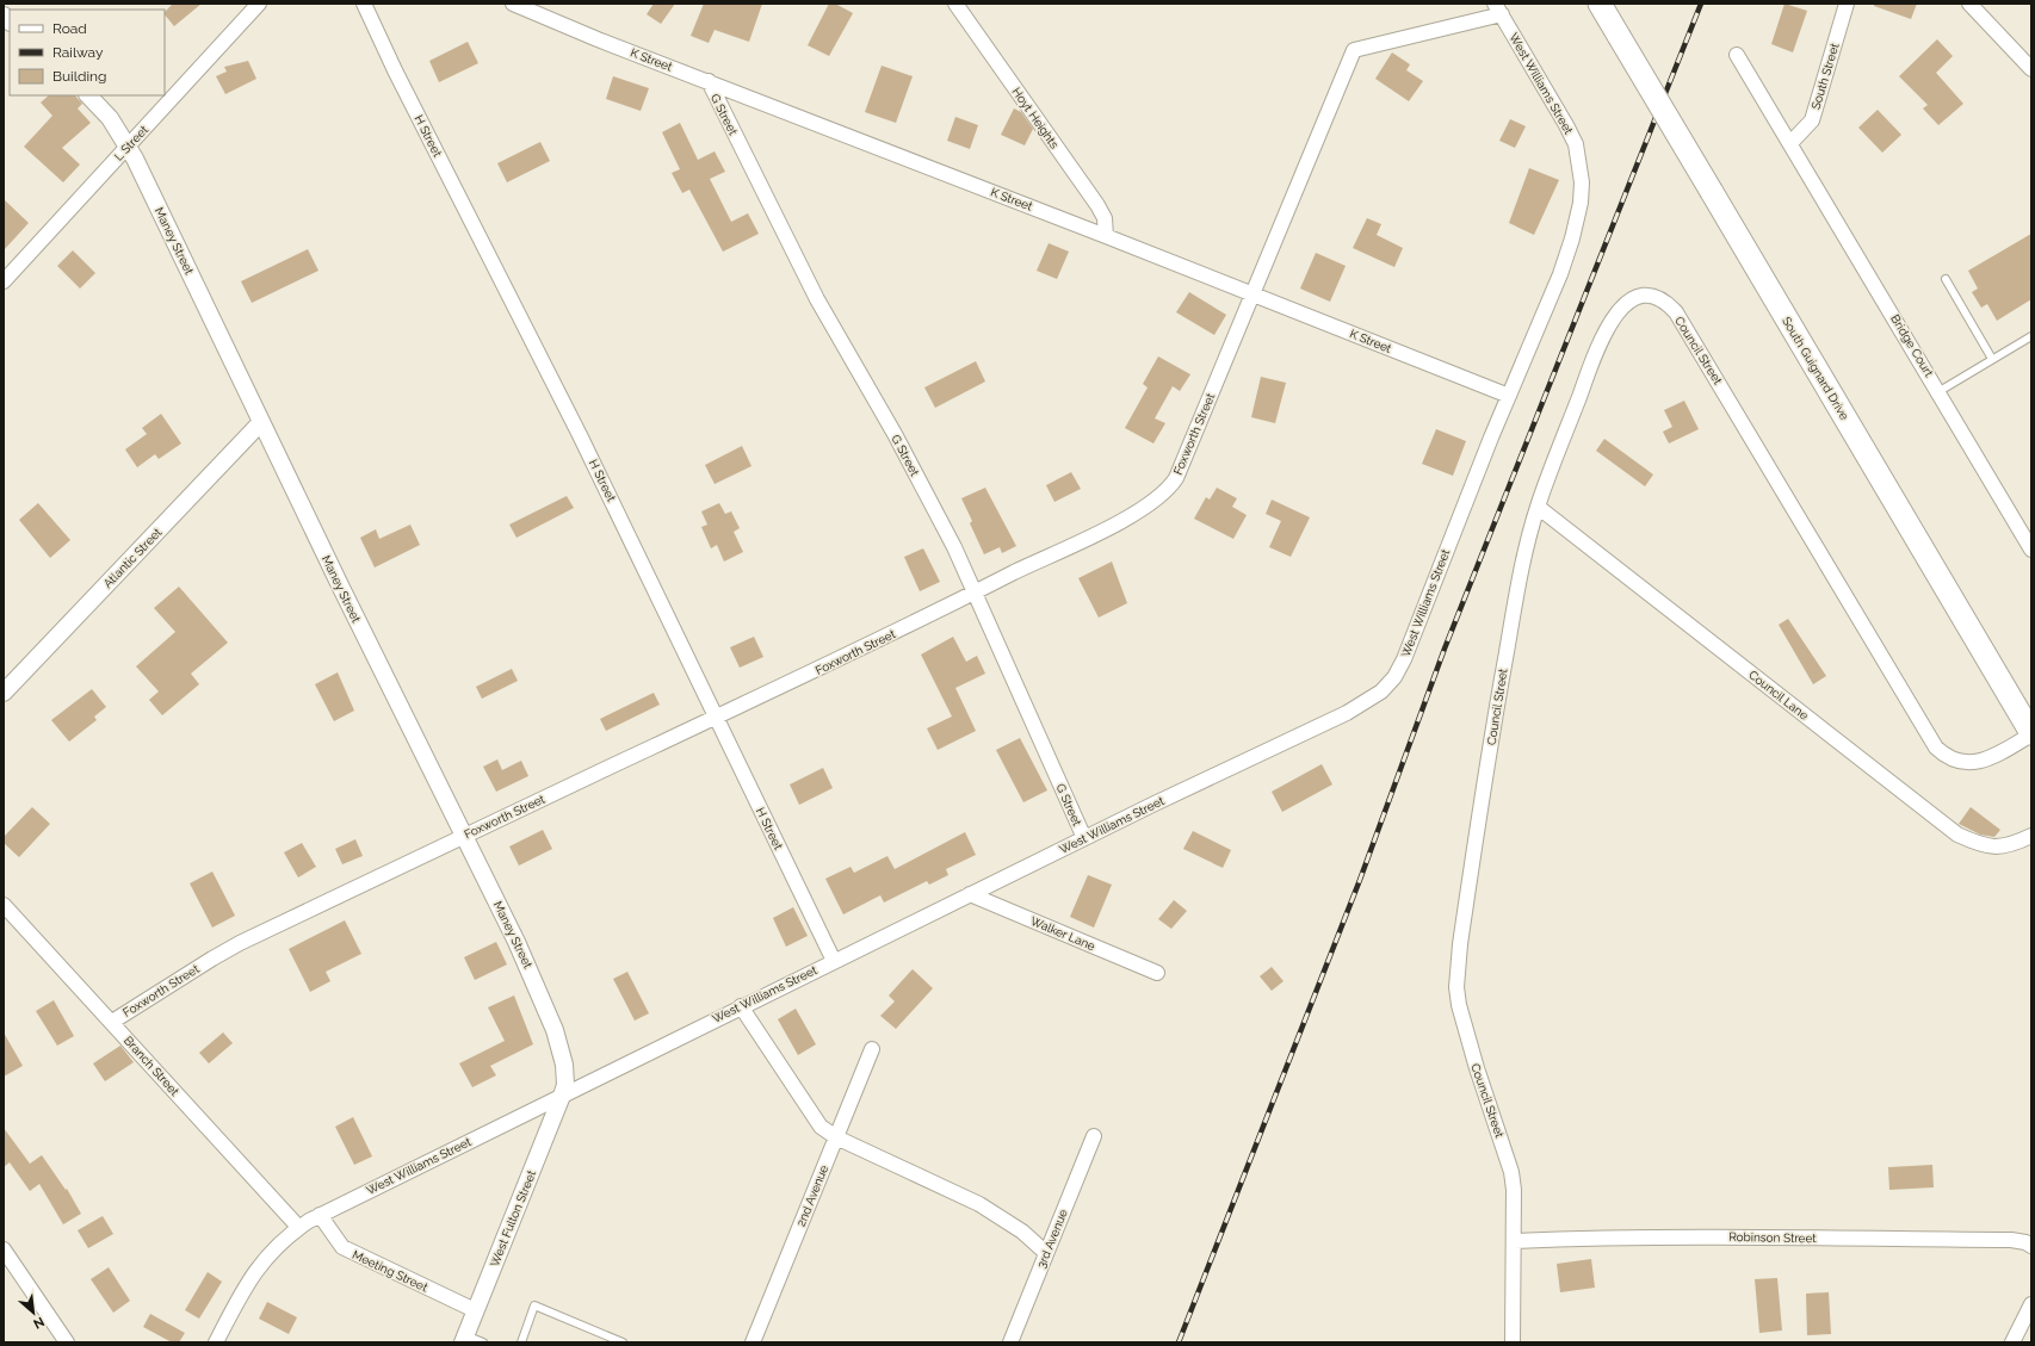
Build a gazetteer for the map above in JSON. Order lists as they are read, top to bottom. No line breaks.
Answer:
{"streets":{"highway":["South Guignard Drive"],"street":["K Street","South Street","West Williams Street","G Street","Hoyt Heights","H Street","L Street","Maney Street","Bridge Court","Council Street","Foxworth Street","Atlantic Street","Council Lane","Walker Lane","Branch Street","2nd Avenue","West Fulton Street","Robinson Street","3rd Avenue","Meeting Street"]},"crossings":[["K Street","West Williams Street"],["K Street","G Street"],["K Street","Hoyt Heights"],["K Street","Foxworth Street"],["South Street","Bridge Court"],["West Williams Street","G Street"],["West Williams Street","H Street"],["West Williams Street","Maney Street"],["West Williams Street","Foxworth Street"],["West Williams Street","Walker Lane"],["West Williams Street","Branch Street"],["West Williams Street","West Fulton Street"],["West Williams Street","Meeting Street"],["G Street","Foxworth Street"],["H Street","Foxworth Street"],["L Street","Maney Street"],["Maney Street","Foxworth Street"],["Maney Street","Atlantic Street"],["Maney Street","West Fulton Street"],["Council Street","South Guignard Drive"],["Council Street","Council Lane"],["Council Street","Robinson Street"],["Foxworth Street","Branch Street"],["West Fulton Street","Meeting Street"]],"legend":["Road","Railway","Building"],"north":"bottom right"}
